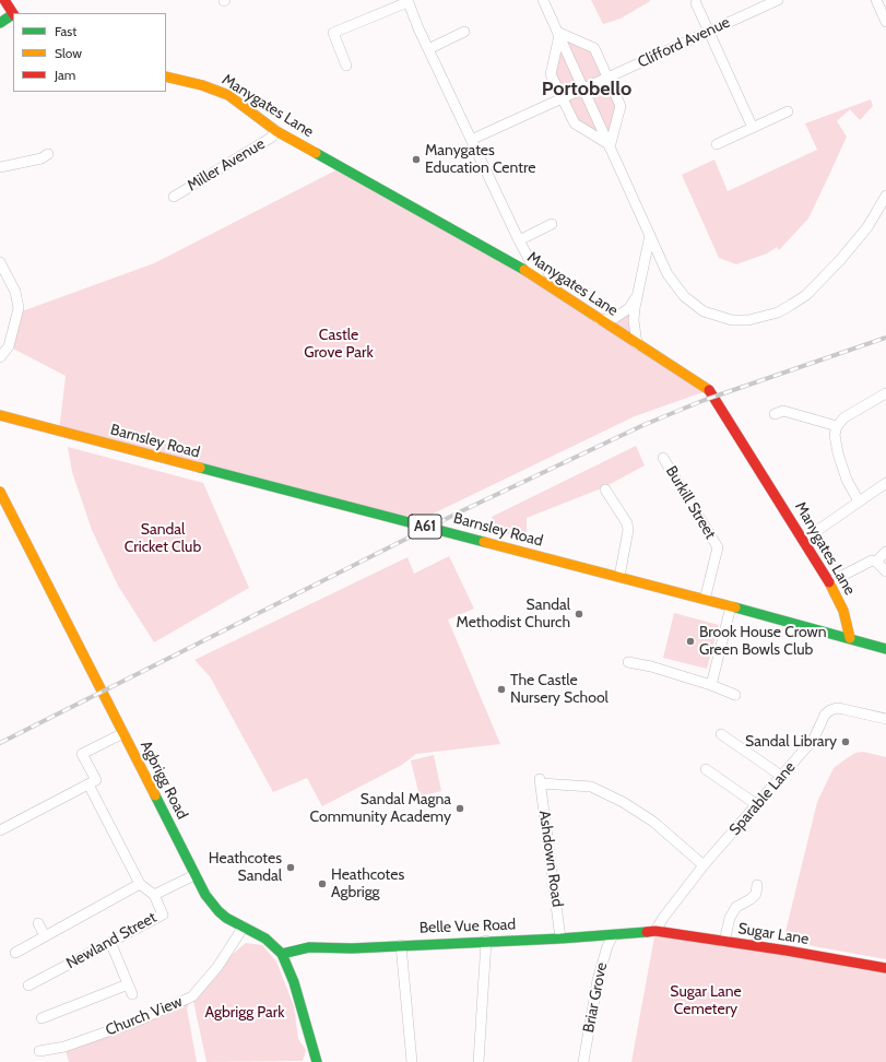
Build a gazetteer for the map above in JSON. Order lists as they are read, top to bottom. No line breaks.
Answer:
{"streets":{"main road":["Manygates Lane","Barnsley Road","A61","Agbrigg Road","Belle Vue Road","Sugar Lane"],"street":["Clifford Avenue","Miller Avenue","Burkill Street","Sparable Lane","Ashdown Road","Newland Street","Briar Grove","Church View"]},"crossings":[["Manygates Lane","Miller Avenue"],["Manygates Lane","Barnsley Road"],["Barnsley Road","Burkill Street"],["Agbrigg Road","Belle Vue Road"],["Agbrigg Road","Newland Street"],["Agbrigg Road","Church View"],["Sparable Lane","Ashdown Road"],["Sparable Lane","Belle Vue Road"],["Sparable Lane","Sugar Lane"],["Ashdown Road","Belle Vue Road"],["Belle Vue Road","Sugar Lane"],["Belle Vue Road","Briar Grove"]],"districts":["Portobello"],"parks":["Castle Grove Park","Sandal Cricket Club","Sugar Lane Cemetery","Agbrigg Park"],"places":["Manygates Education Centre","Sandal Methodist Church","Brook House Crown Green Bowls Club","The Castle Nursery School","Sandal Library","Sandal Magna Community Academy","Heathcotes Sandal","Heathcotes Agbrigg"],"legend":["Fast","Slow","Jam"]}
